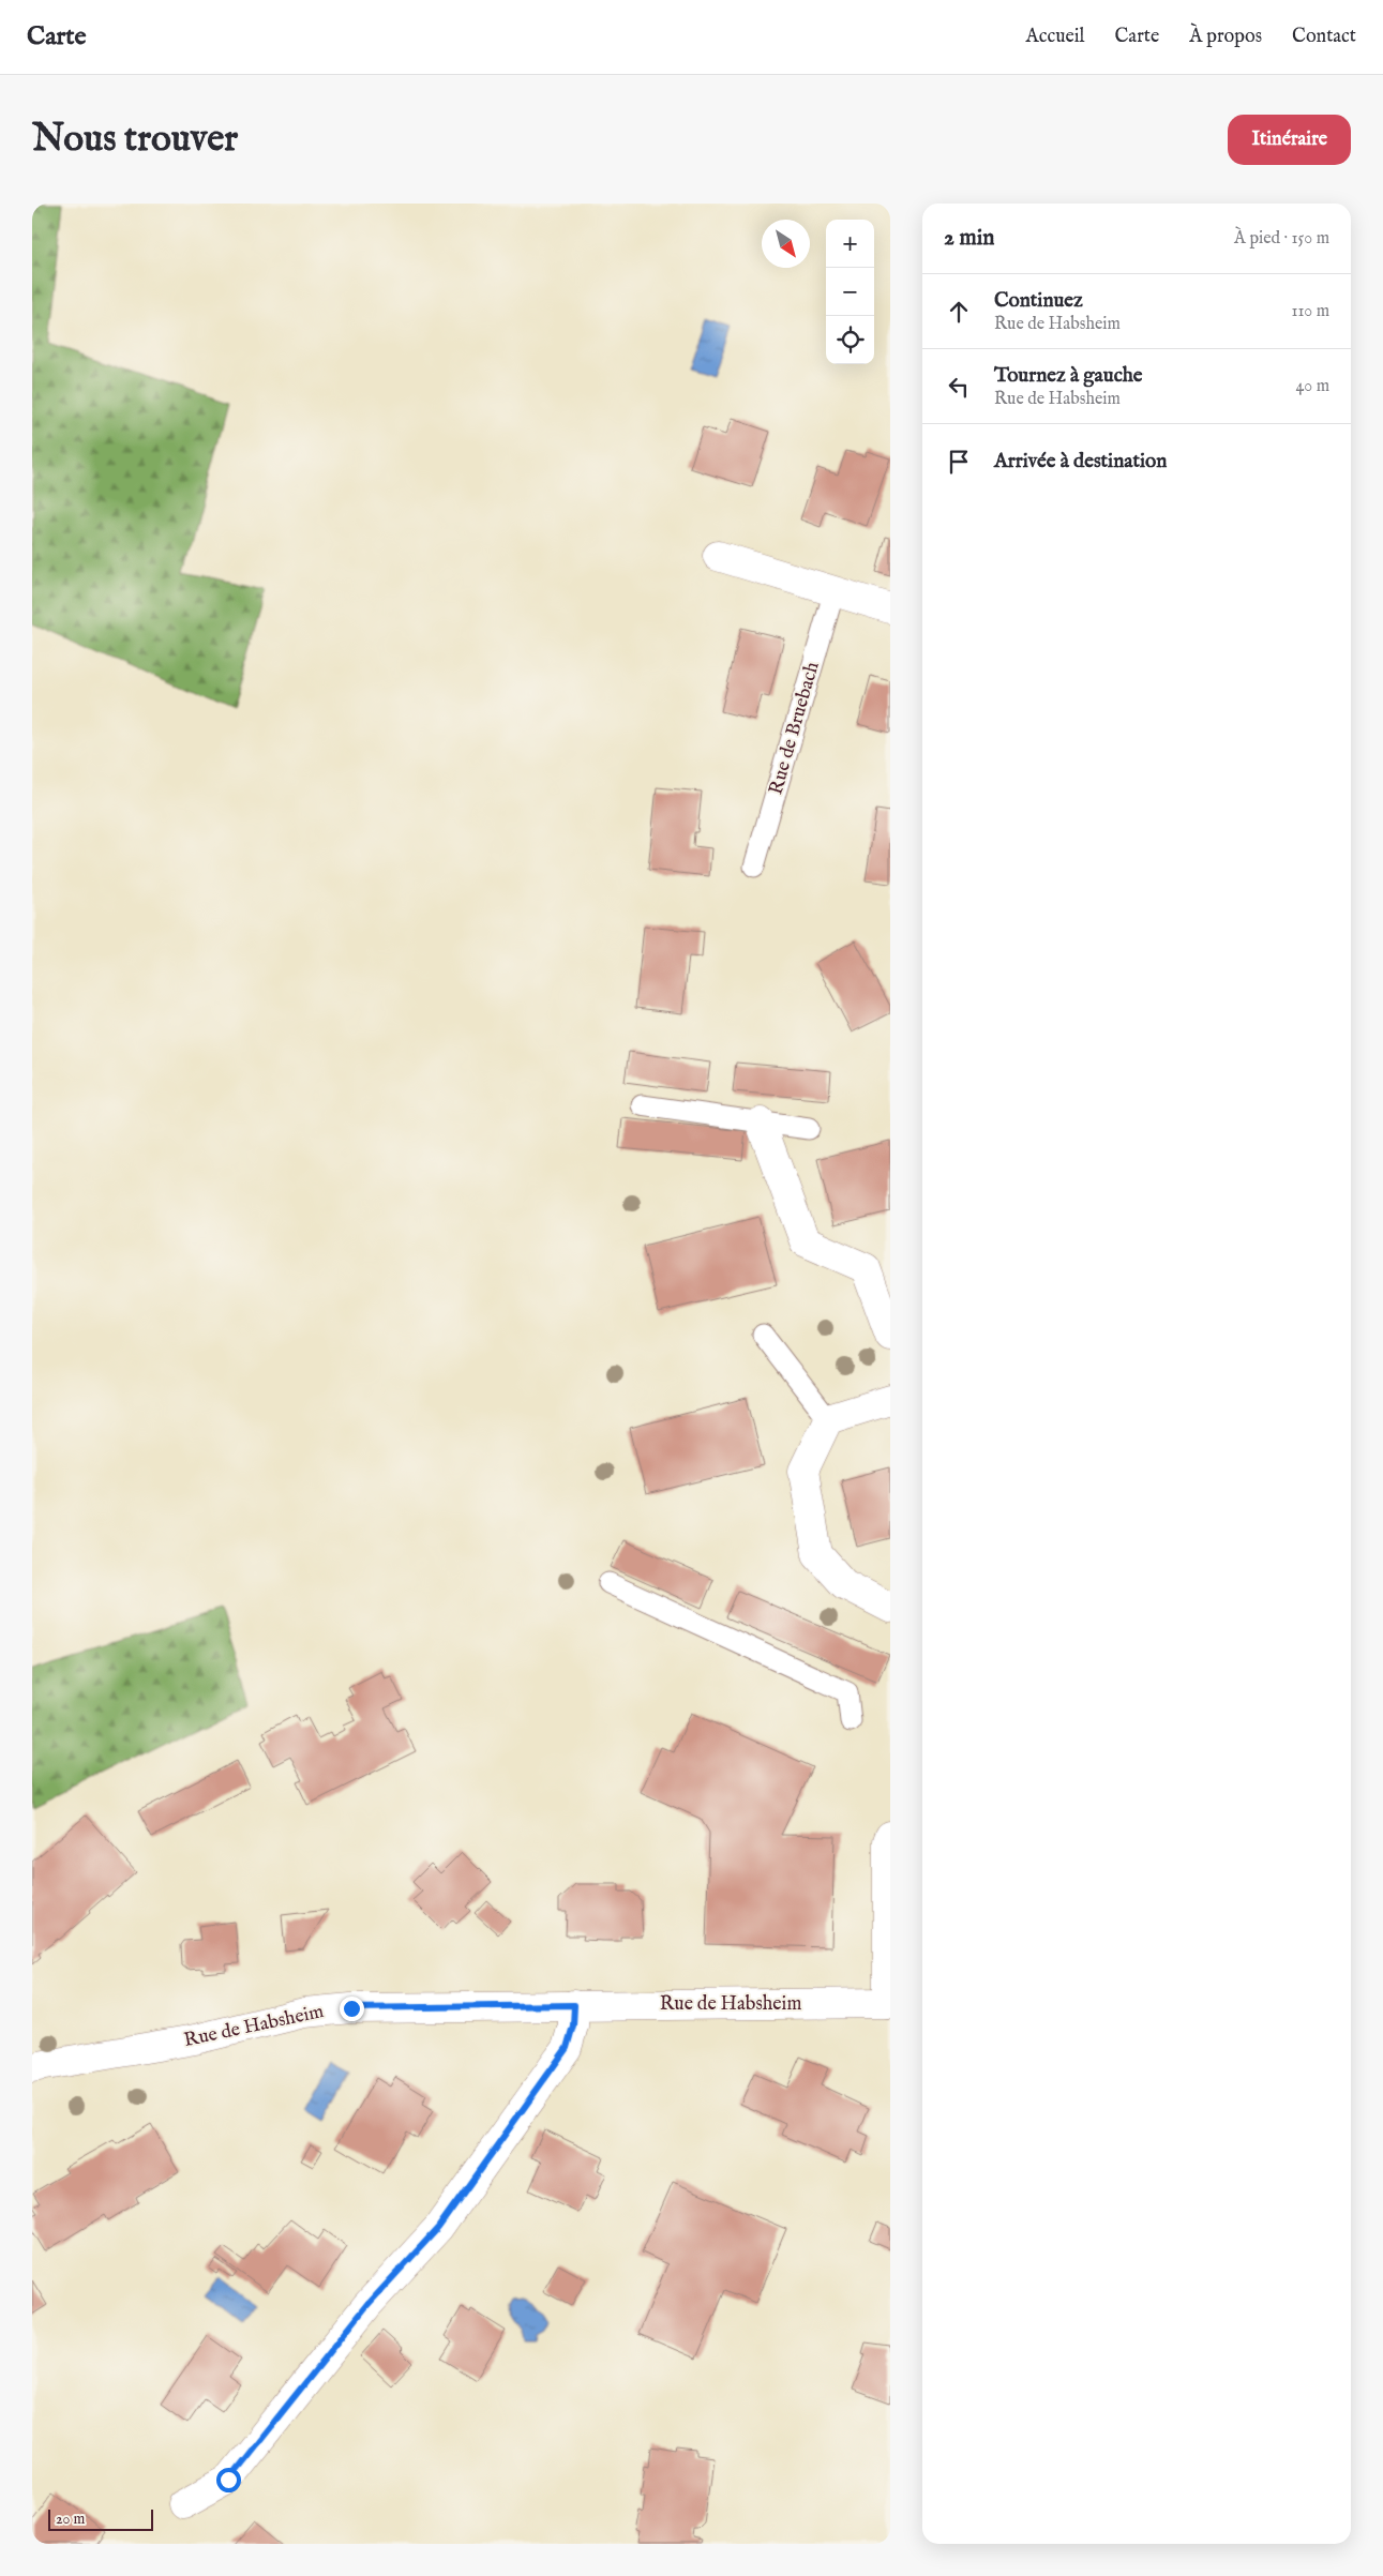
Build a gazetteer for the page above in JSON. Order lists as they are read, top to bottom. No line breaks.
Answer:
{"streets":{"street":["Rue de Habsheim"],"lane":["Rue de Bruebach"]},"scale_bar":"20 m","north":"bottom right","page":{"header":"Carte","nav":["Accueil","Carte","À propos","Contact"],"buttons":"Itinéraire","title":"Nous trouver","heading":["2 min","À pied · 150 m"],"map_buttons":["+","−"],"list":[["Continuez","Rue de Habsheim","110 m"],["Tournez à gauche","Rue de Habsheim","40 m"],"Arrivée à destination"],"scale":"20 m"}}
